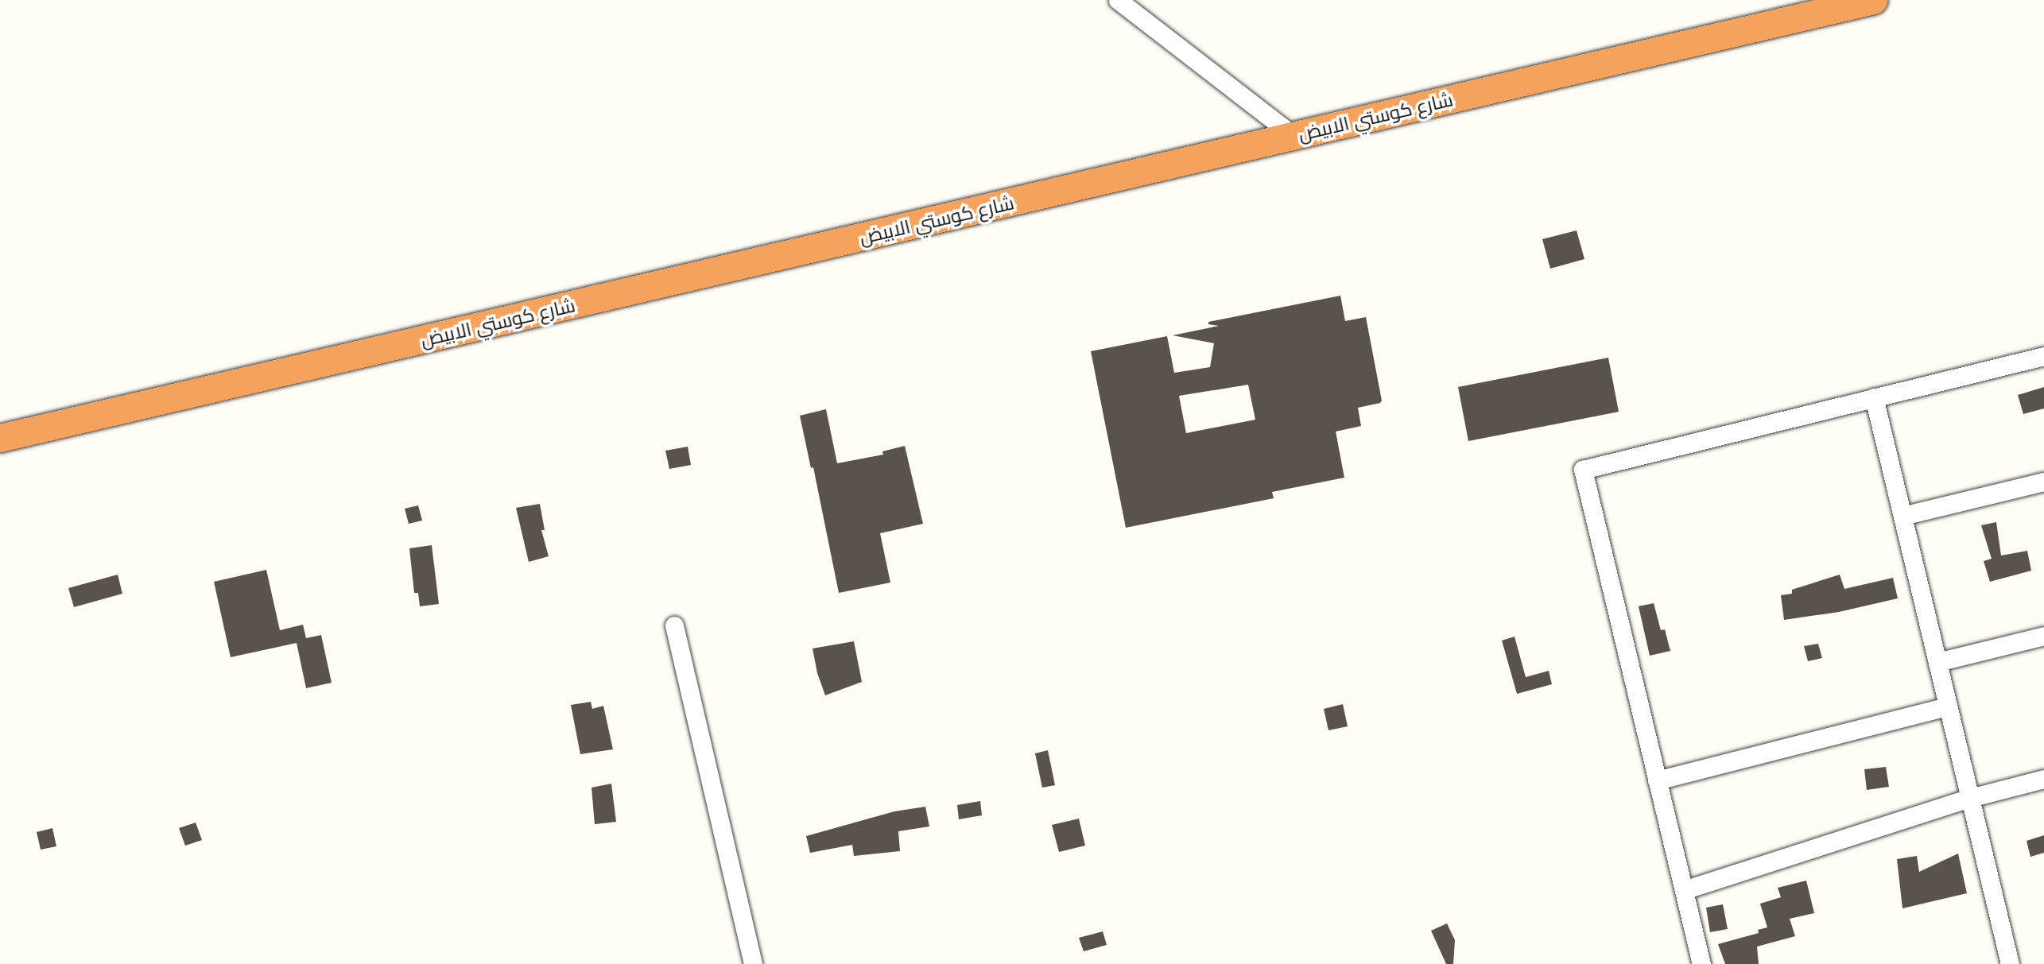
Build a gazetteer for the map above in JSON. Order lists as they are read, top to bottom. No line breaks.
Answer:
{"streets":{"highway":["شارع كوستي الابيض"]}}
